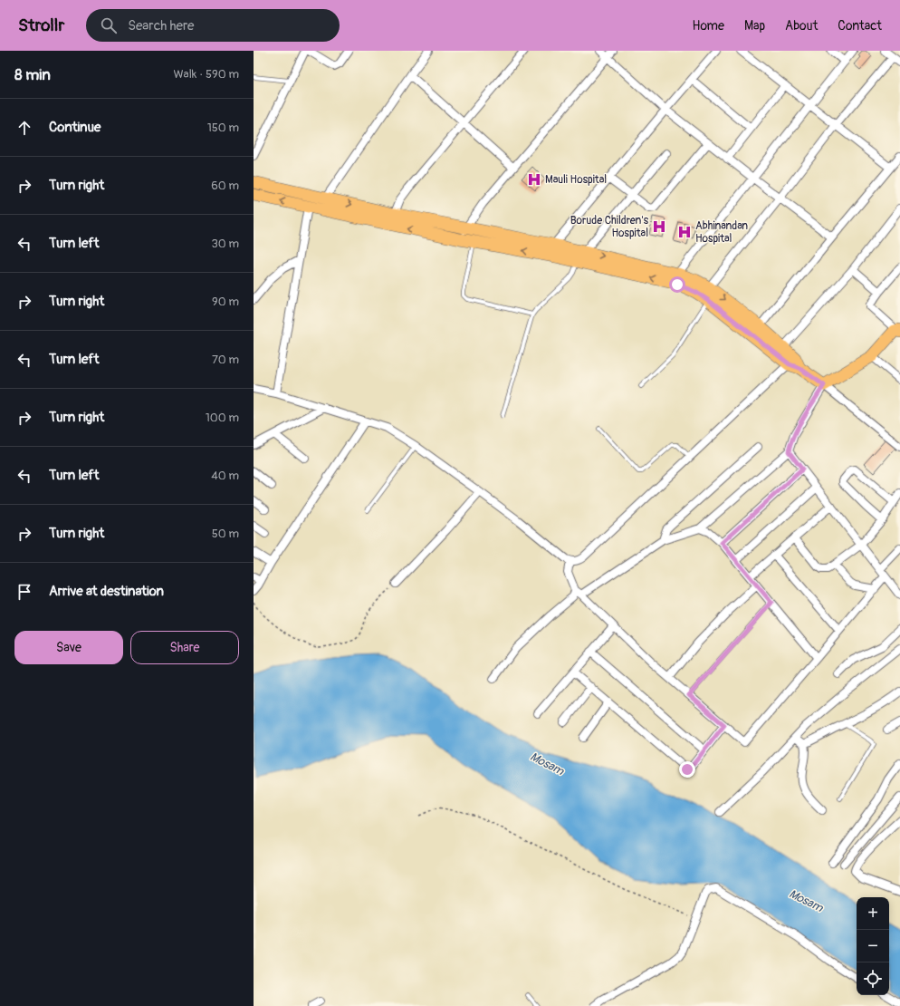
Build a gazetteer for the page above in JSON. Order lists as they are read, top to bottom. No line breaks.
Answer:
{"water":["Mosam"],"places":{"hospital":["Mauli Hospital","Borude Children's Hospital","Abhinandan Hospital"]},"page":{"header":"Strollr","search":"Search here","nav":["Home","Map","About","Contact"],"heading":["8 min","Walk · 590 m"],"list":[["Continue","150 m"],["Turn right","60 m"],["Turn left","30 m"],["Turn right","90 m"],["Turn left","70 m"],["Turn right","100 m"],["Turn left","40 m"],["Turn right","50 m"],"Arrive at destination"],"buttons":["Save","Share"],"map_buttons":["+","−"]}}
